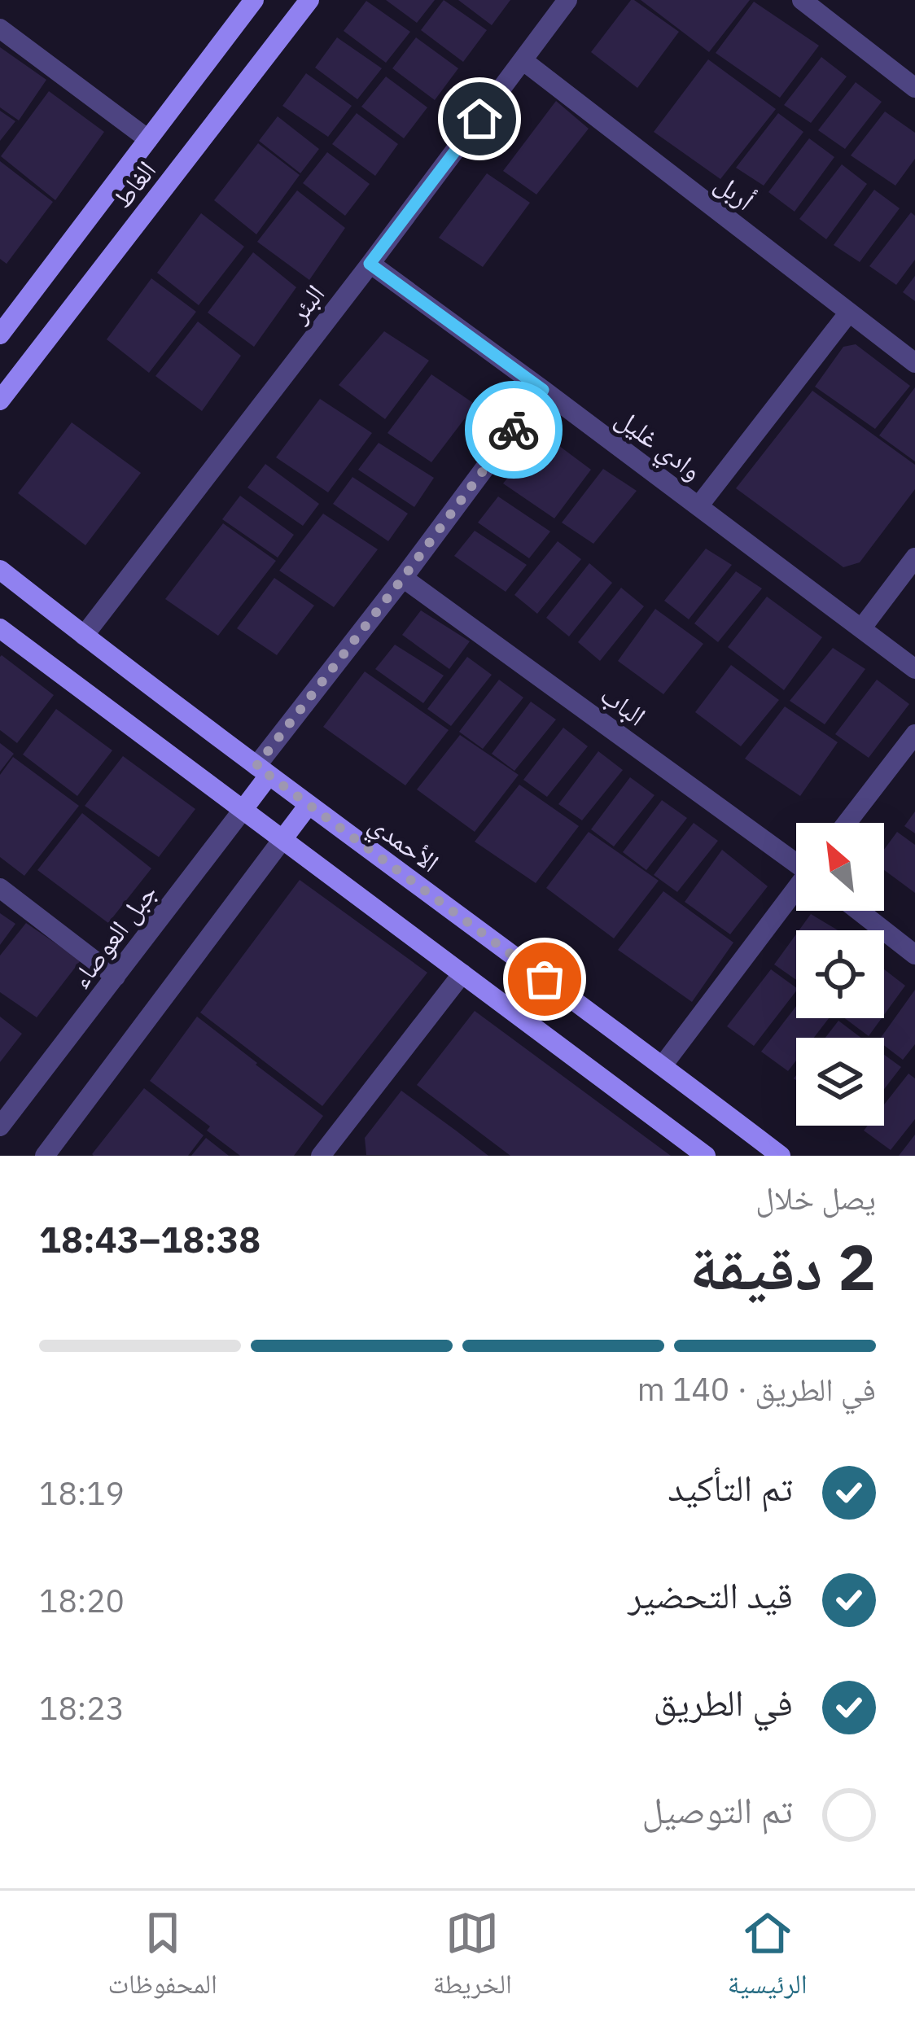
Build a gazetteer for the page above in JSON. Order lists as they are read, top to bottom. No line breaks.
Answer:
{"streets":{"street":["الغاط","أربل","البئر","وادي غليل","الباب","الأحمدي","جبل العوصاء"]},"crossings":[["أربل","البئر"],["البئر","وادي غليل"],["البئر","الأحمدي"],["الأحمدي","جبل العوصاء"]],"north":"top left","page":{"heading":["2 دقيقة","يصل خلال","18:38–18:43"],"bar":"في الطريق · 140 m","list":[["تم التأكيد","18:19"],["قيد التحضير","18:20"],["في الطريق","18:23"],"تم التوصيل"],"tabs":["الرئيسية","الخريطة","المحفوظات"]}}
